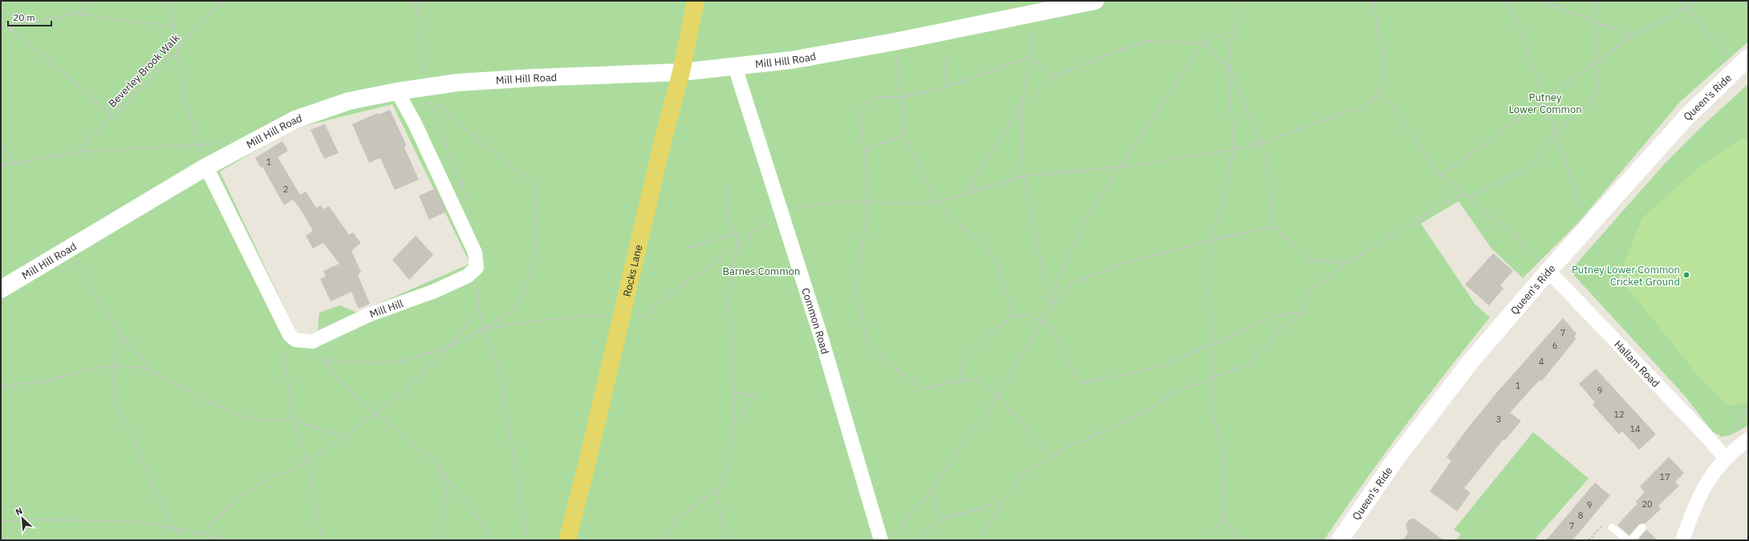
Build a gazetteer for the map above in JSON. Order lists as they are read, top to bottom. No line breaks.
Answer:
{"streets":{"main road":["Mill Hill Road","Queen's Ride","Rocks Lane"],"street":["Mill Hill","Common Road","Hallam Road"],"path":["Beverley Brook Walk"]},"crossings":[["Mill Hill Road","Rocks Lane"],["Mill Hill Road","Mill Hill"],["Mill Hill Road","Common Road"],["Queen's Ride","Hallam Road"]],"parks":["Putney Lower Common","Barnes Common"],"places":["Putney Lower Common Cricket Ground"],"house_numbers":["1","2","7","6","4","1","9","12","3","14","17","20","9","8","7"],"scale_bar":"20 m","north":"top left"}
